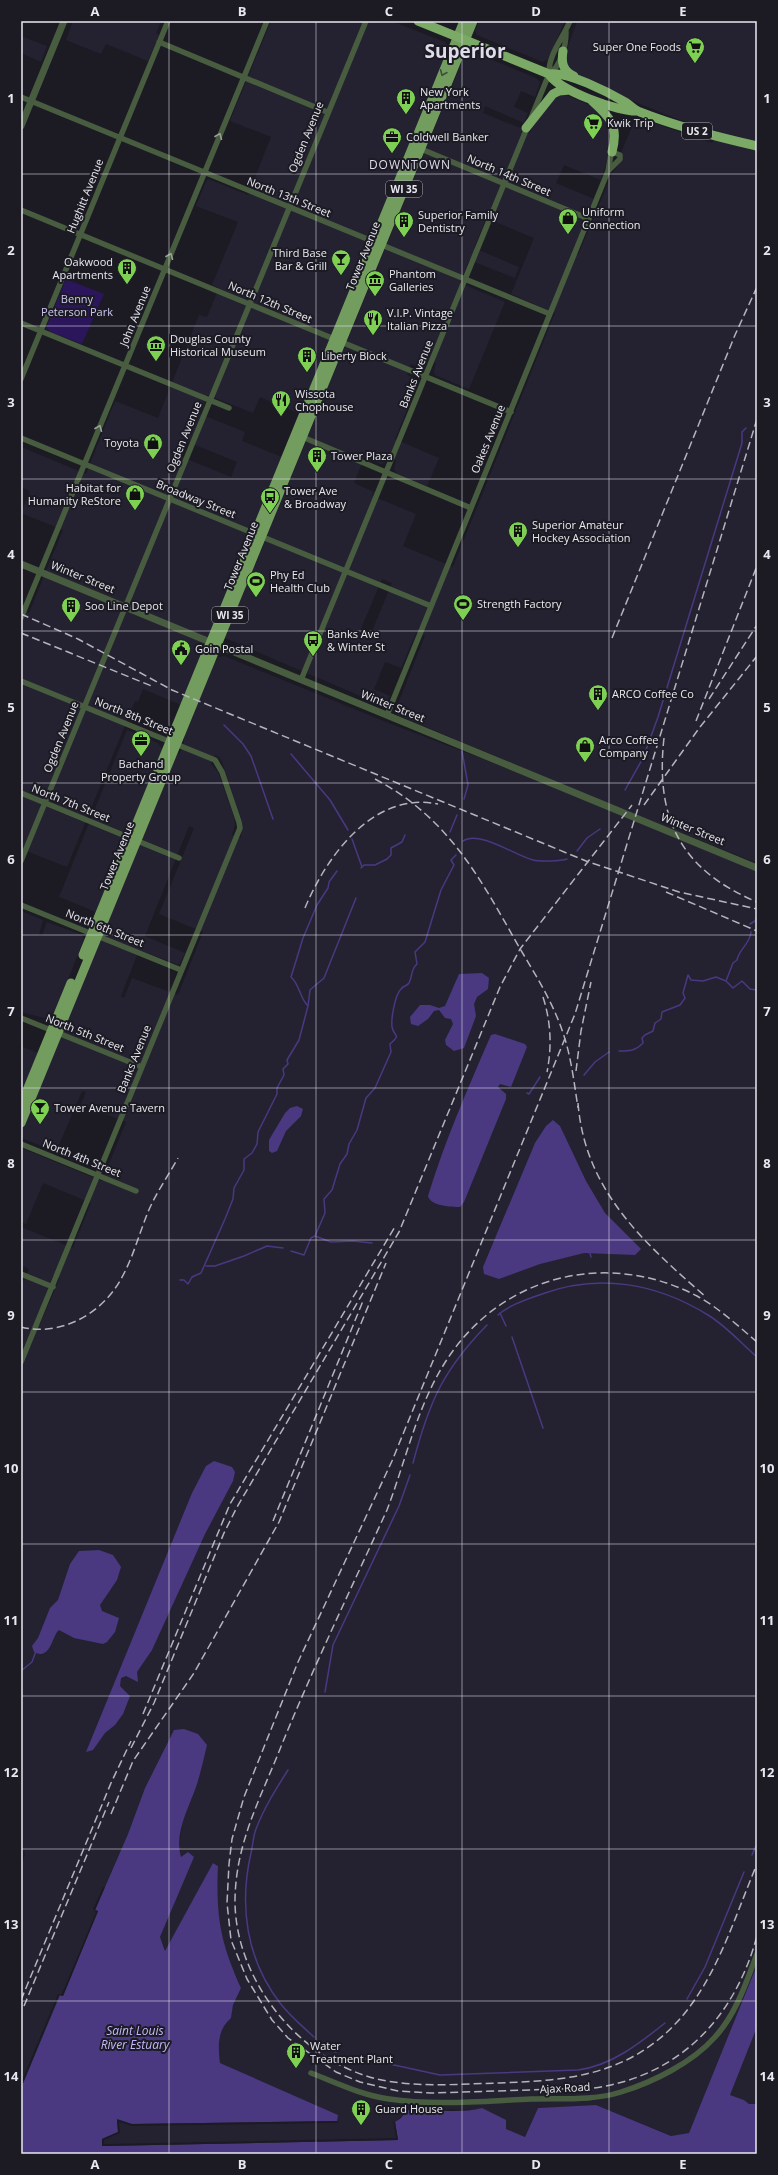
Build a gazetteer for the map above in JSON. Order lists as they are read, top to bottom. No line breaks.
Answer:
{"streets":{"highway":["US 2"],"main road":["WI 35","Tower Avenue"],"street":["Ogden Avenue","North 14th Street","Hughitt Avenue","North 13th Street","North 12th Street","John Avenue","Banks Avenue","Oakes Avenue","Broadway Street","Winter Street","North 8th Street","North 7th Street","North 6th Street","North 5th Street","North 4th Street","Ajax Road"]},"crossings":[["US 2","Tower Avenue"],["US 2","Banks Avenue"],["Ogden Avenue","North 13th Street"],["Ogden Avenue","North 12th Street"],["Ogden Avenue","Broadway Street"],["Ogden Avenue","Winter Street"],["Ogden Avenue","North 8th Street"],["Ogden Avenue","North 7th Street"],["North 14th Street","Tower Avenue"],["North 14th Street","Banks Avenue"],["North 14th Street","Oakes Avenue"],["Hughitt Avenue","North 13th Street"],["Hughitt Avenue","North 12th Street"],["North 13th Street","Tower Avenue"],["North 13th Street","John Avenue"],["North 13th Street","Banks Avenue"],["North 13th Street","Oakes Avenue"],["Tower Avenue","North 12th Street"],["Tower Avenue","Broadway Street"],["Tower Avenue","Winter Street"],["Tower Avenue","North 8th Street"],["Tower Avenue","North 7th Street"],["Tower Avenue","North 6th Street"],["Tower Avenue","North 5th Street"],["North 12th Street","John Avenue"],["North 12th Street","Banks Avenue"],["North 12th Street","Oakes Avenue"],["John Avenue","Broadway Street"],["John Avenue","Winter Street"],["Banks Avenue","Broadway Street"],["Banks Avenue","Winter Street"],["Banks Avenue","North 8th Street"],["Banks Avenue","North 6th Street"],["Banks Avenue","North 5th Street"],["Banks Avenue","North 4th Street"],["Oakes Avenue","Broadway Street"],["Oakes Avenue","Winter Street"]],"one_way":["John Avenue"],"districts":["Superior","DOWNTOWN"],"water":["Saint Louis River Estuary"],"parks":["Benny Peterson Park"],"places":{"supermarket":["Super One Foods","Kwik Trip"],"building":["New York Apartments","Superior Family Dentistry","Oakwood Apartments","Liberty Block","Tower Plaza","Superior Amateur Hockey Association","Soo Line Depot","ARCO Coffee Co","Water Treatment Plant","Guard House"],"office":["Coldwell Banker","Bachand Property Group"],"shop":["Uniform Connection","Toyota","Habitat for Humanity ReStore","Arco Coffee Company"],"bar":["Third Base Bar & Grill","Tower Avenue Tavern"],"museum":["Phantom Galleries","Douglas County Historical Museum"],"restaurant":["V.I.P. Vintage Italian Pizza","Wissota Chophouse"],"bus stop":["Tower Ave & Broadway","Banks Ave & Winter St"],"sports":["Phy Ed Health Club","Strength Factory"],"public building":["Goin Postal"]},"grid":{"columns":["A","B","C","D","E"],"rows":["1","2","3","4","5","6","7","8","9","10","11","12","13","14"]}}
